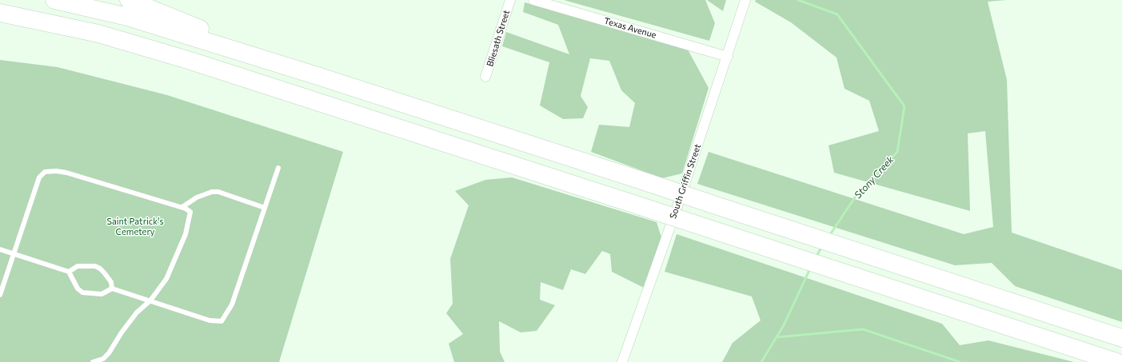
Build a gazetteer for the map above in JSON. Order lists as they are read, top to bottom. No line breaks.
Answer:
{"streets":{"street":["Texas Avenue","Bliesath Street","South Griffin Street"]},"crossings":[["Texas Avenue","South Griffin Street"]],"water":["Stony Creek"],"parks":["Saint Patrick's Cemetery"]}
